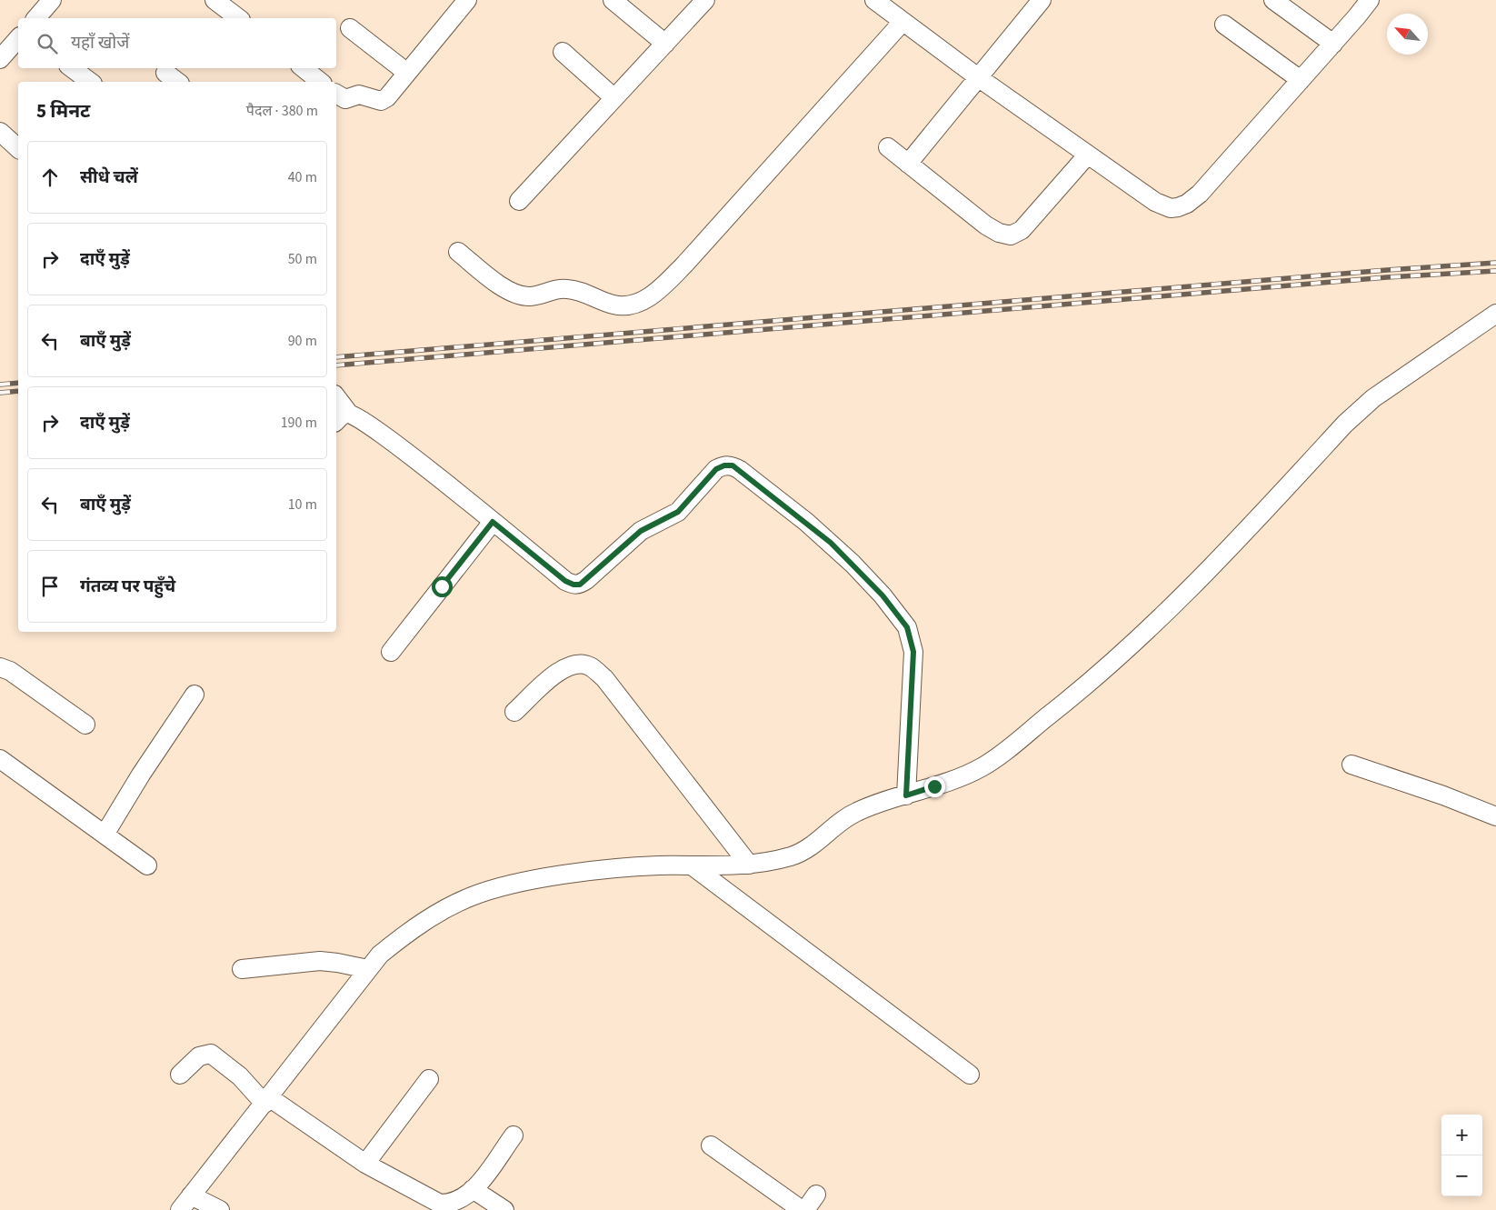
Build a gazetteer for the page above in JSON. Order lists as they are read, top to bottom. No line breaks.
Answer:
{"north":"top left","page":{"search":"यहाँ खोजें","heading":["5 मिनट","पैदल · 380 m"],"list":[["सीधे चलें","40 m"],["दाएँ मुड़ें","50 m"],["बाएँ मुड़ें","90 m"],["दाएँ मुड़ें","190 m"],["बाएँ मुड़ें","10 m"],"गंतव्य पर पहुँचे"],"map_buttons":["+","−"]}}
